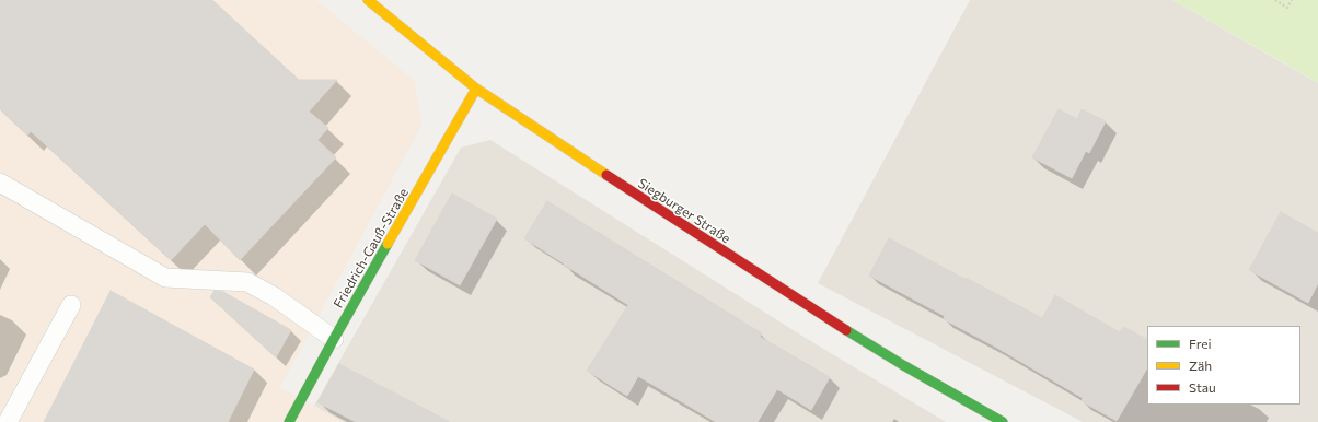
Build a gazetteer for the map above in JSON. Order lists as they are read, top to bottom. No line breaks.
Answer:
{"streets":{"street":["Siegburger Straße","Friedrich-Gauß-Straße"]},"crossings":[["Siegburger Straße","Friedrich-Gauß-Straße"]],"legend":["Frei","Zäh","Stau"]}
